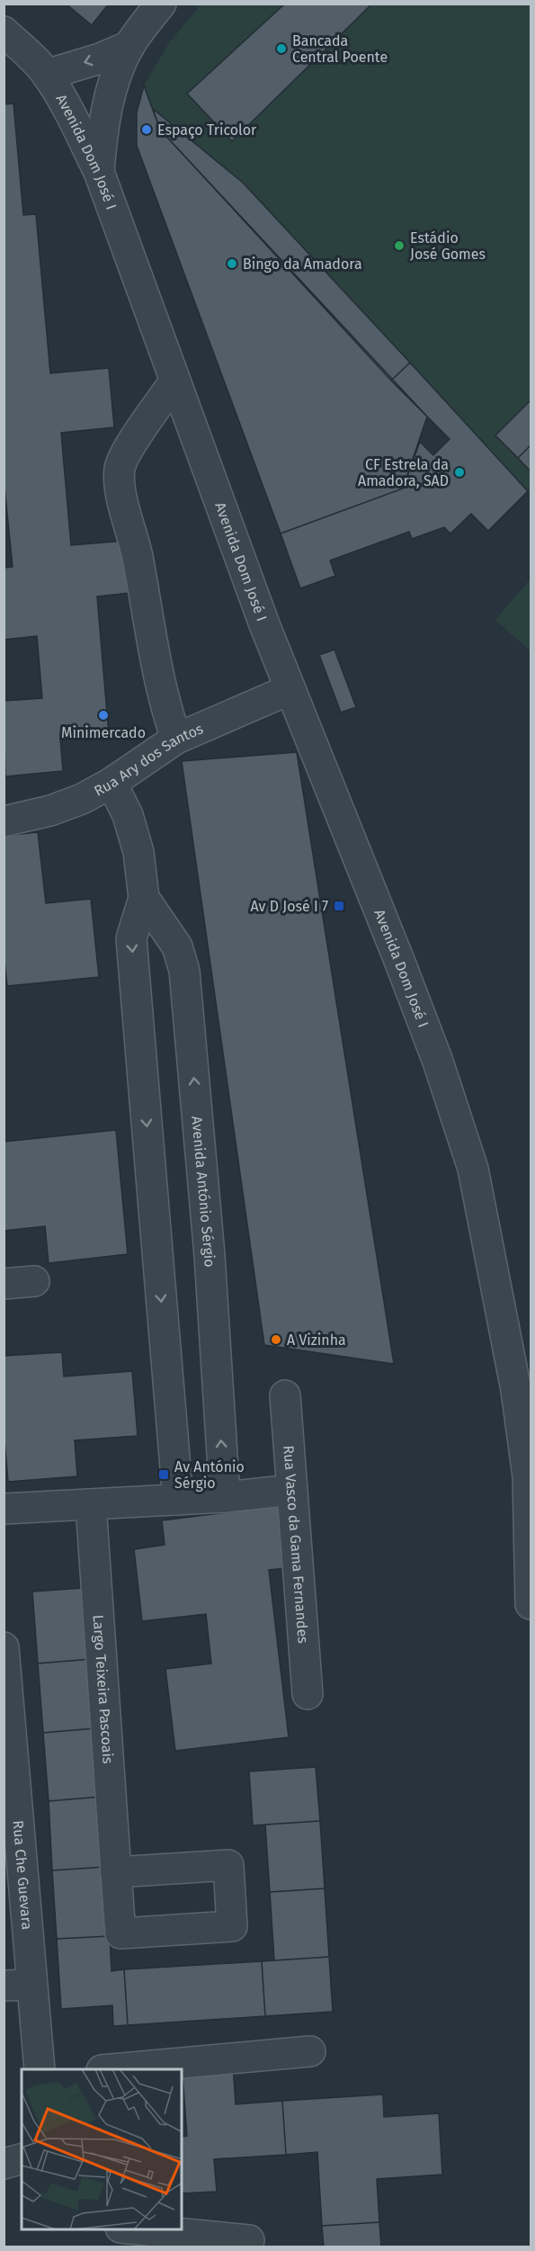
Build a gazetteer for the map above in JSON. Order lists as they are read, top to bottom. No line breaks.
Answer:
{"streets":{"street":["Avenida Dom José I","Rua Ary dos Santos","Avenida António Sérgio","Rua Vasco da Gama Fernandes","Largo Teixeira Pascoais","Rua Che Guevara"]},"crossings":[["Avenida Dom José I","Rua Ary dos Santos"],["Rua Ary dos Santos","Avenida António Sérgio"]],"places":{"other":["Bancada Central Poente","Espaço Tricolor","Estádio José Gomes","Bingo da Amadora","CF Estrela da Amadora, SAD","Minimercado","A Vizinha"],"transit":["Av D José I 7","Av António Sérgio"]}}
